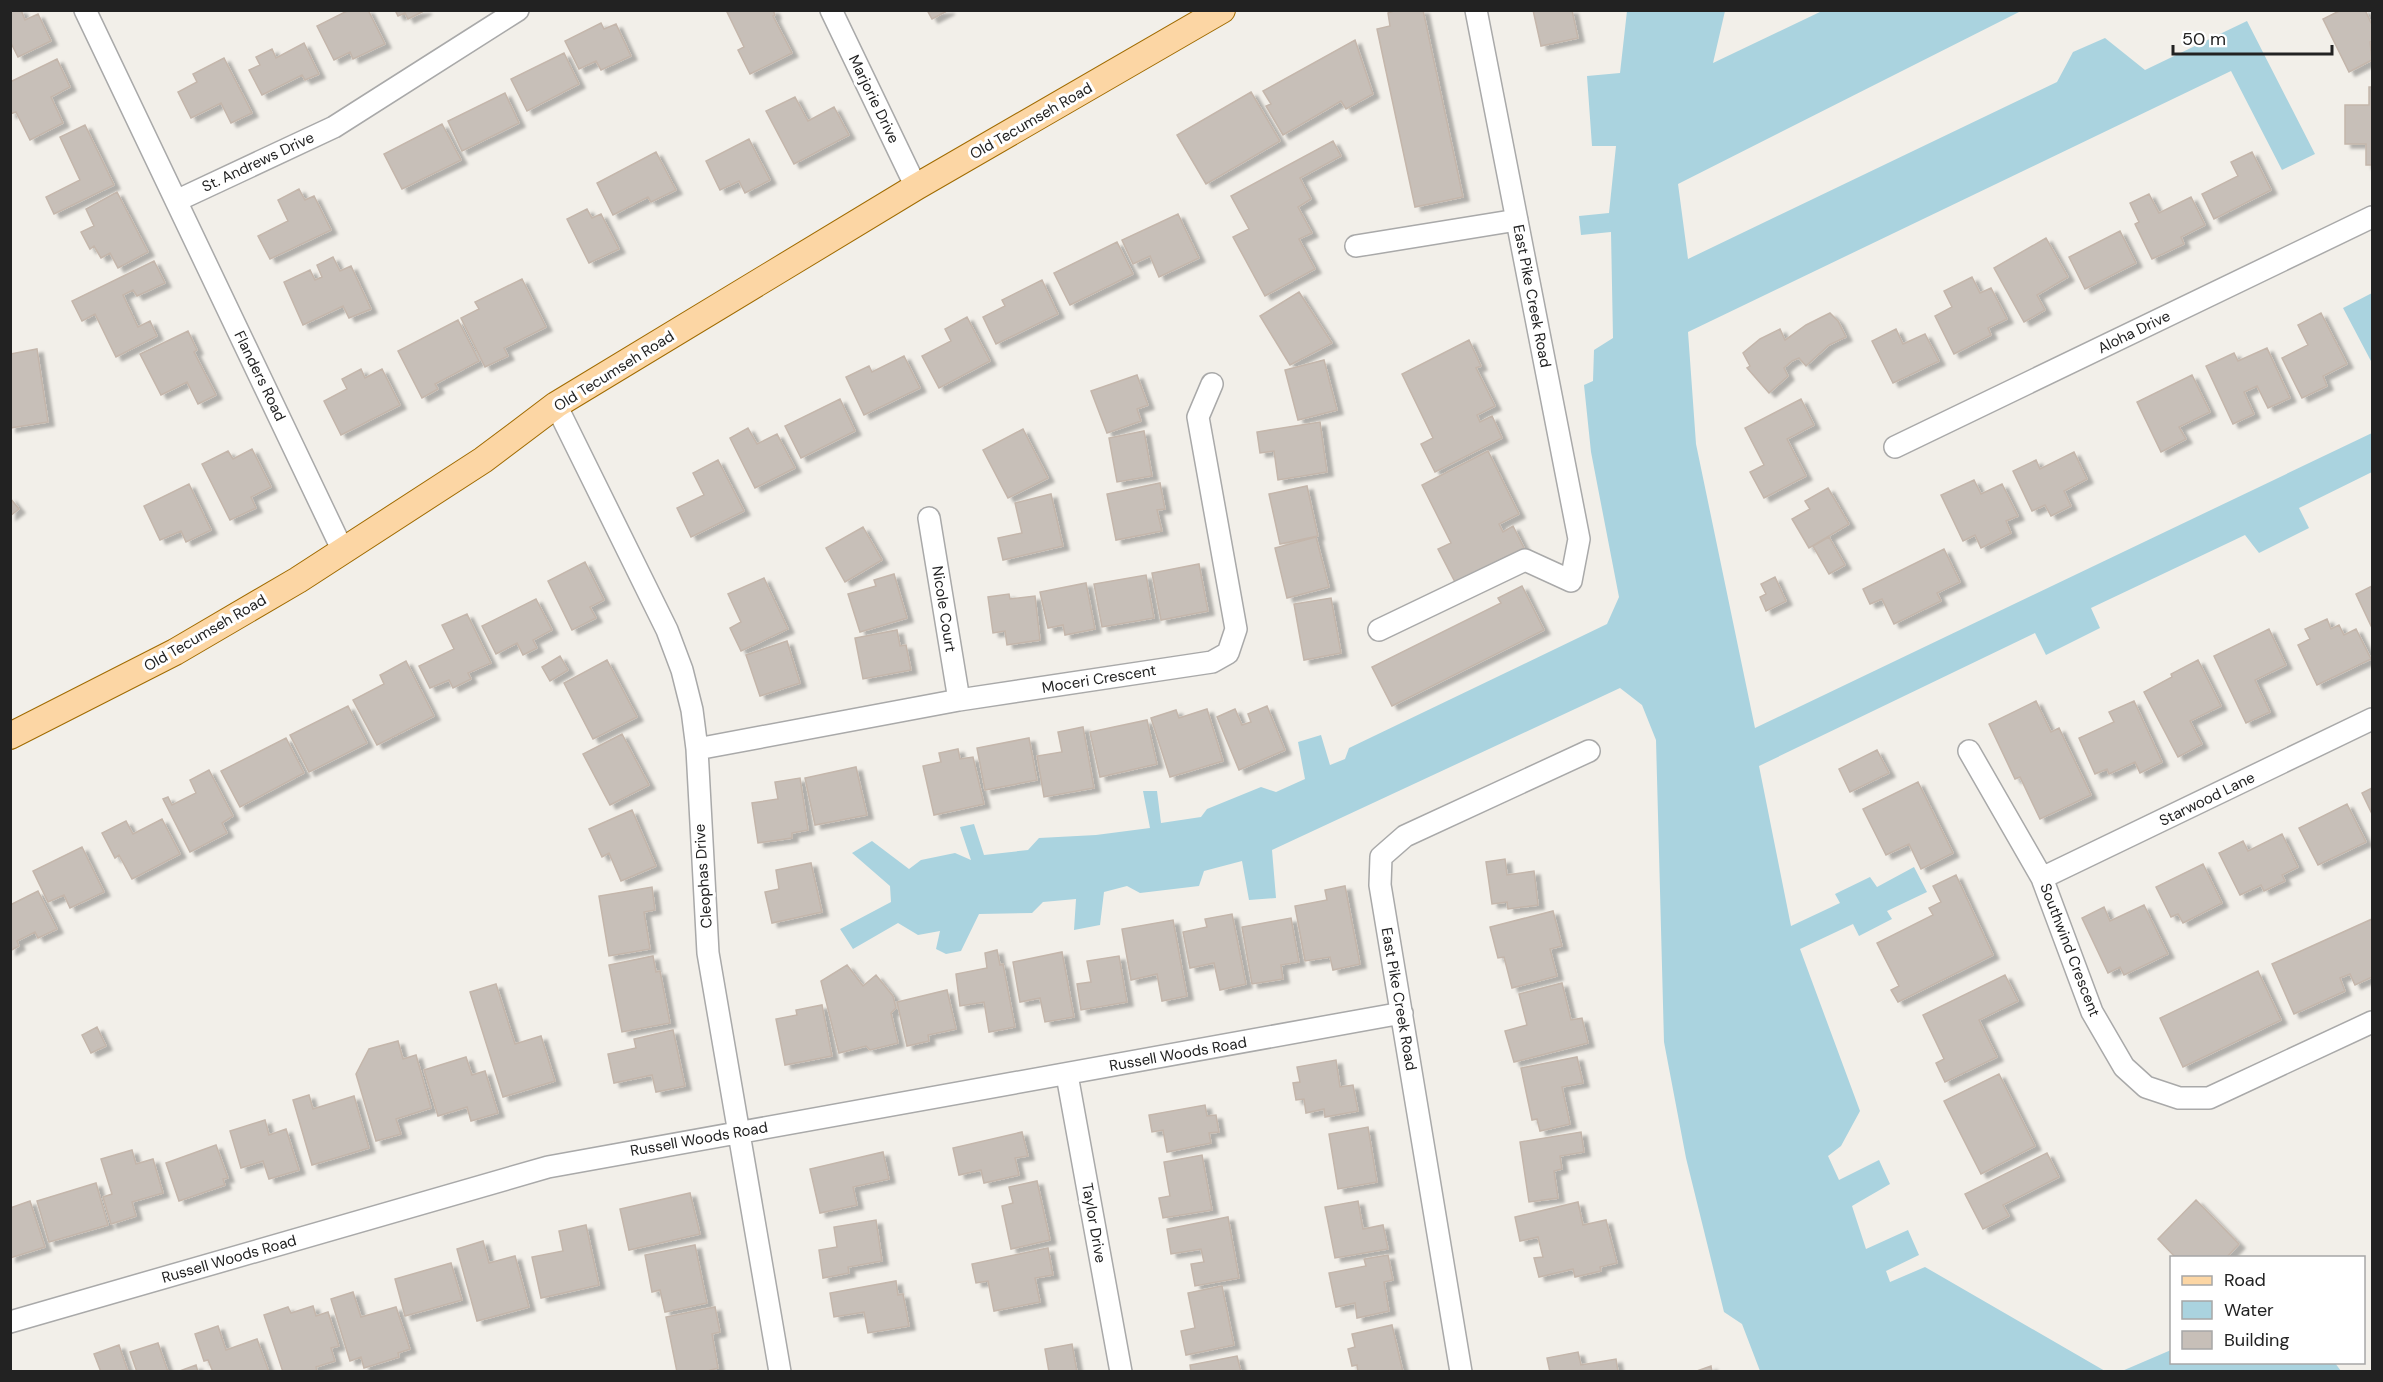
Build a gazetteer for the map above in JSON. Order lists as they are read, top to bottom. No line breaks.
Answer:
{"streets":{"main road":["Old Tecumseh Road"],"street":["Marjorie Drive","St. Andrews Drive","East Pike Creek Road","Aloha Drive","Flanders Road","Nicole Court","Moceri Crescent","Starwood Lane","Cleophas Drive","Southwind Crescent","Russell Woods Road","Taylor Drive"]},"crossings":[["Marjorie Drive","Old Tecumseh Road"],["Old Tecumseh Road","Flanders Road"],["Old Tecumseh Road","Cleophas Drive"],["St. Andrews Drive","Flanders Road"],["East Pike Creek Road","Russell Woods Road"],["Nicole Court","Moceri Crescent"],["Moceri Crescent","Cleophas Drive"],["Starwood Lane","Southwind Crescent"],["Cleophas Drive","Russell Woods Road"],["Russell Woods Road","Taylor Drive"]],"legend":["Road","Water","Building"],"scale_bar":"50 m"}
